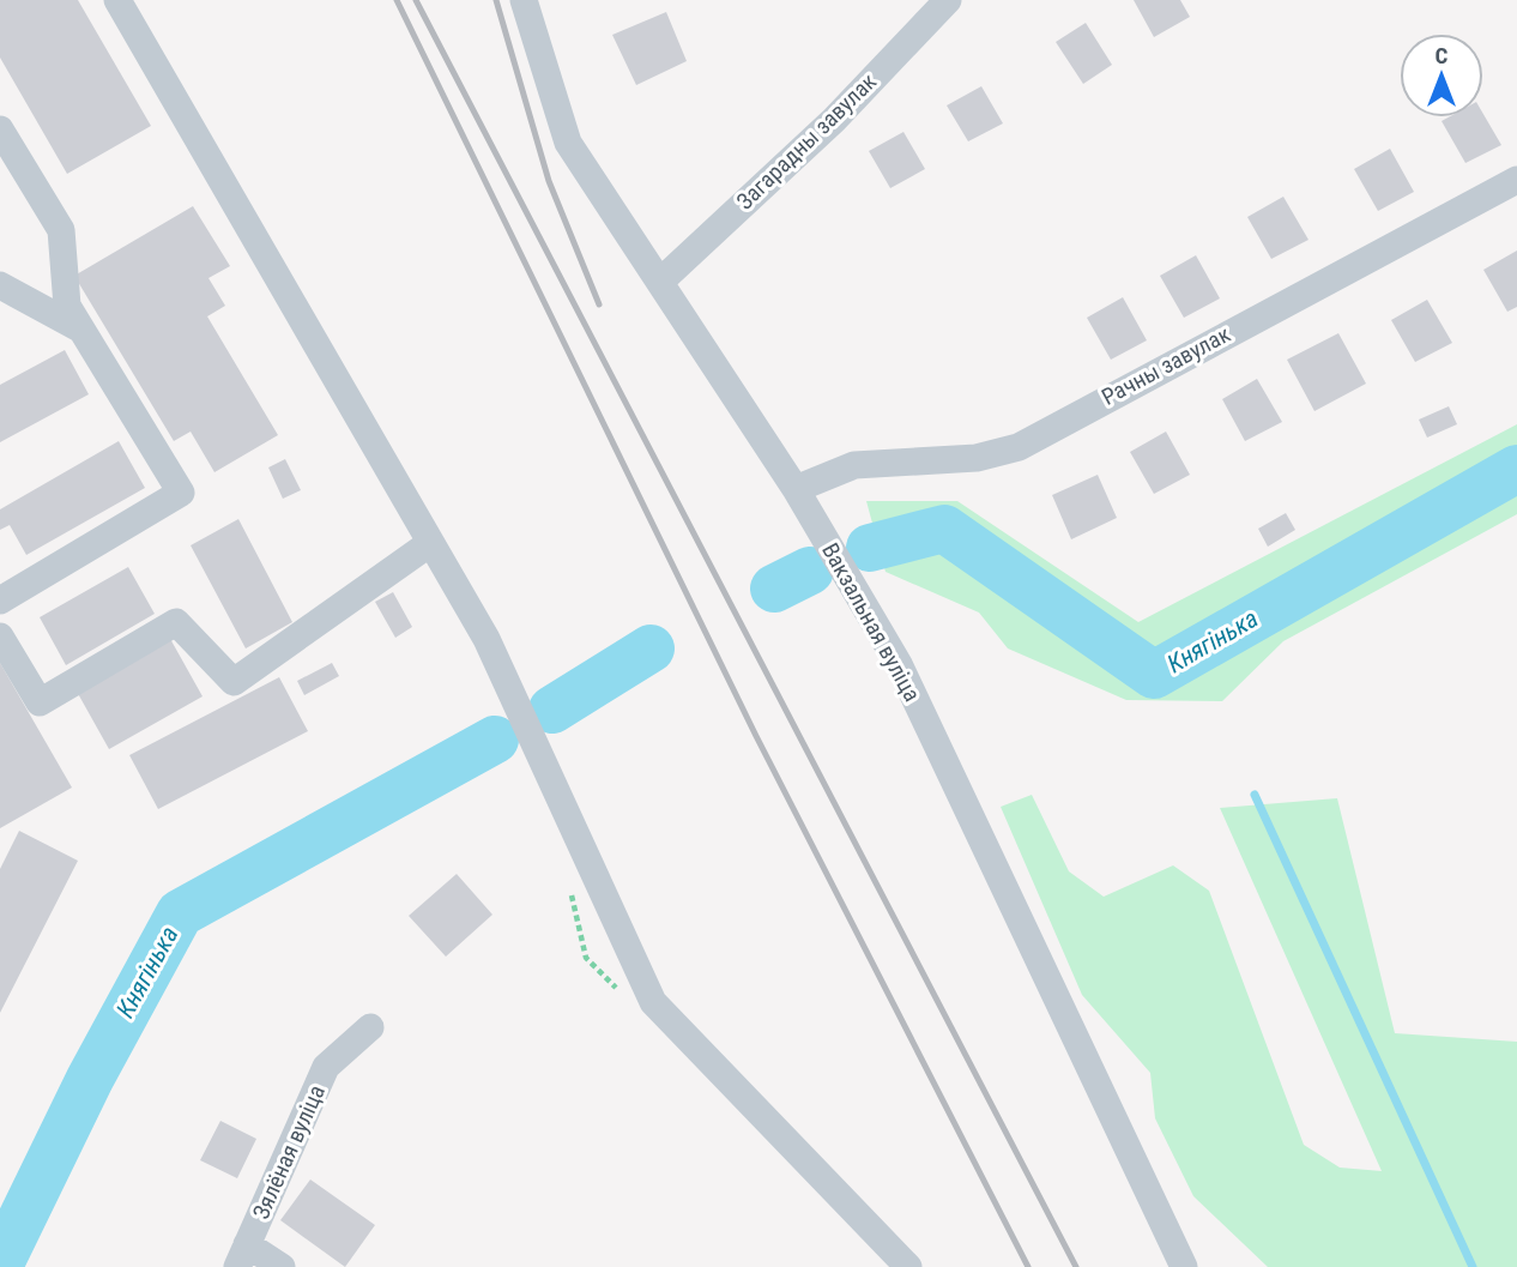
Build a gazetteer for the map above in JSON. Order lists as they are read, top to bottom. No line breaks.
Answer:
{"streets":{"street":["Загарадны завулак","Рачны завулак","Вакзальная вуліца","Зялёная вуліца"]},"crossings":[["Загарадны завулак","Вакзальная вуліца"],["Рачны завулак","Вакзальная вуліца"]],"water":["Княгінька"],"north":"top"}
